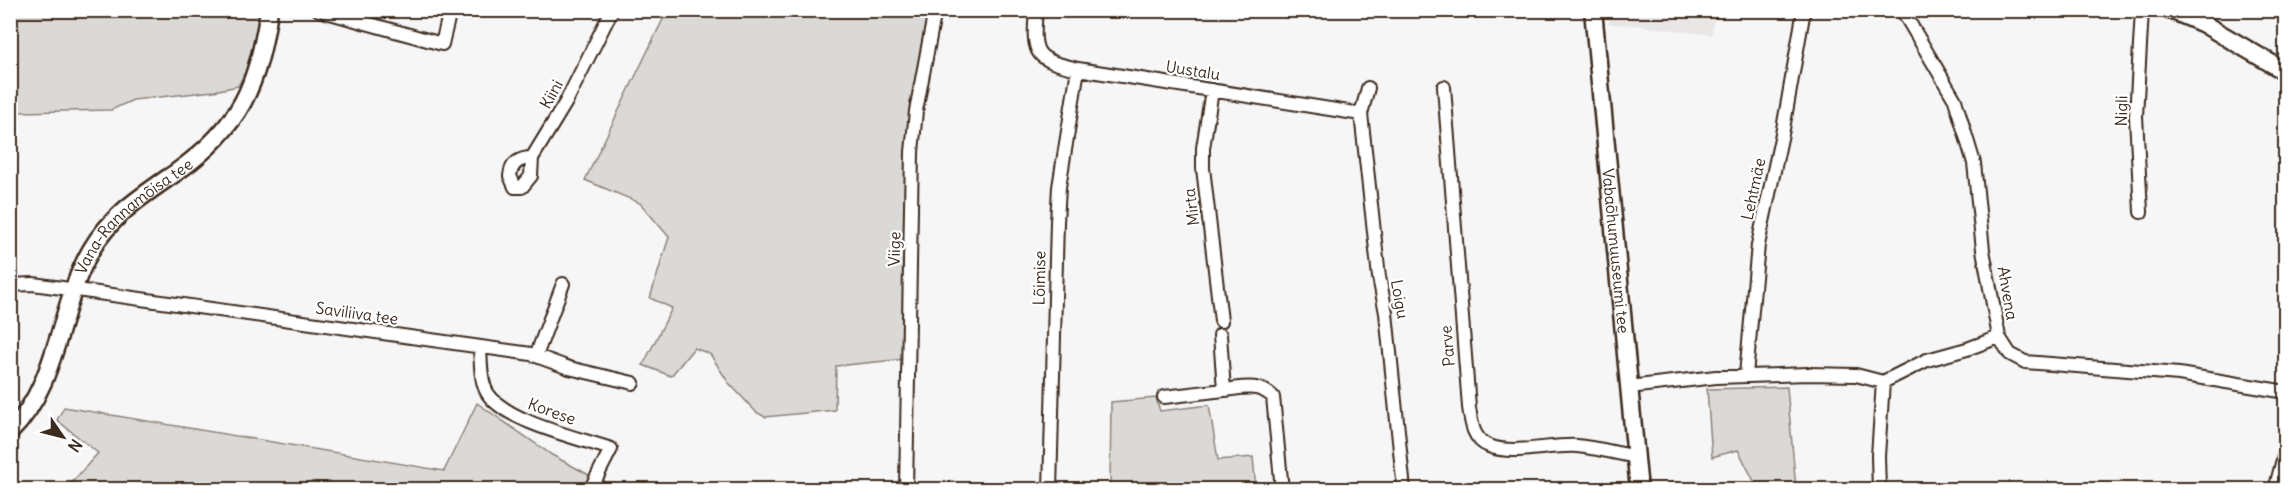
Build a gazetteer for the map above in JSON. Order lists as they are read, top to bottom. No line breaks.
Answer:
{"streets":{"street":["Uustalu","Kiini","Nigli","Lehtmäe","Mirta","Vana-Rannamõisa tee","Viige","Vabaõhumuuseumi tee","Lõimise","Ahvena","Loigu","Saviliiva tee","Parve","Korese"]},"crossings":[["Uustalu","Mirta"],["Uustalu","Lõimise"],["Uustalu","Loigu"],["Vana-Rannamõisa tee","Saviliiva tee"],["Vabaõhumuuseumi tee","Parve"],["Saviliiva tee","Korese"]],"north":"bottom right"}
